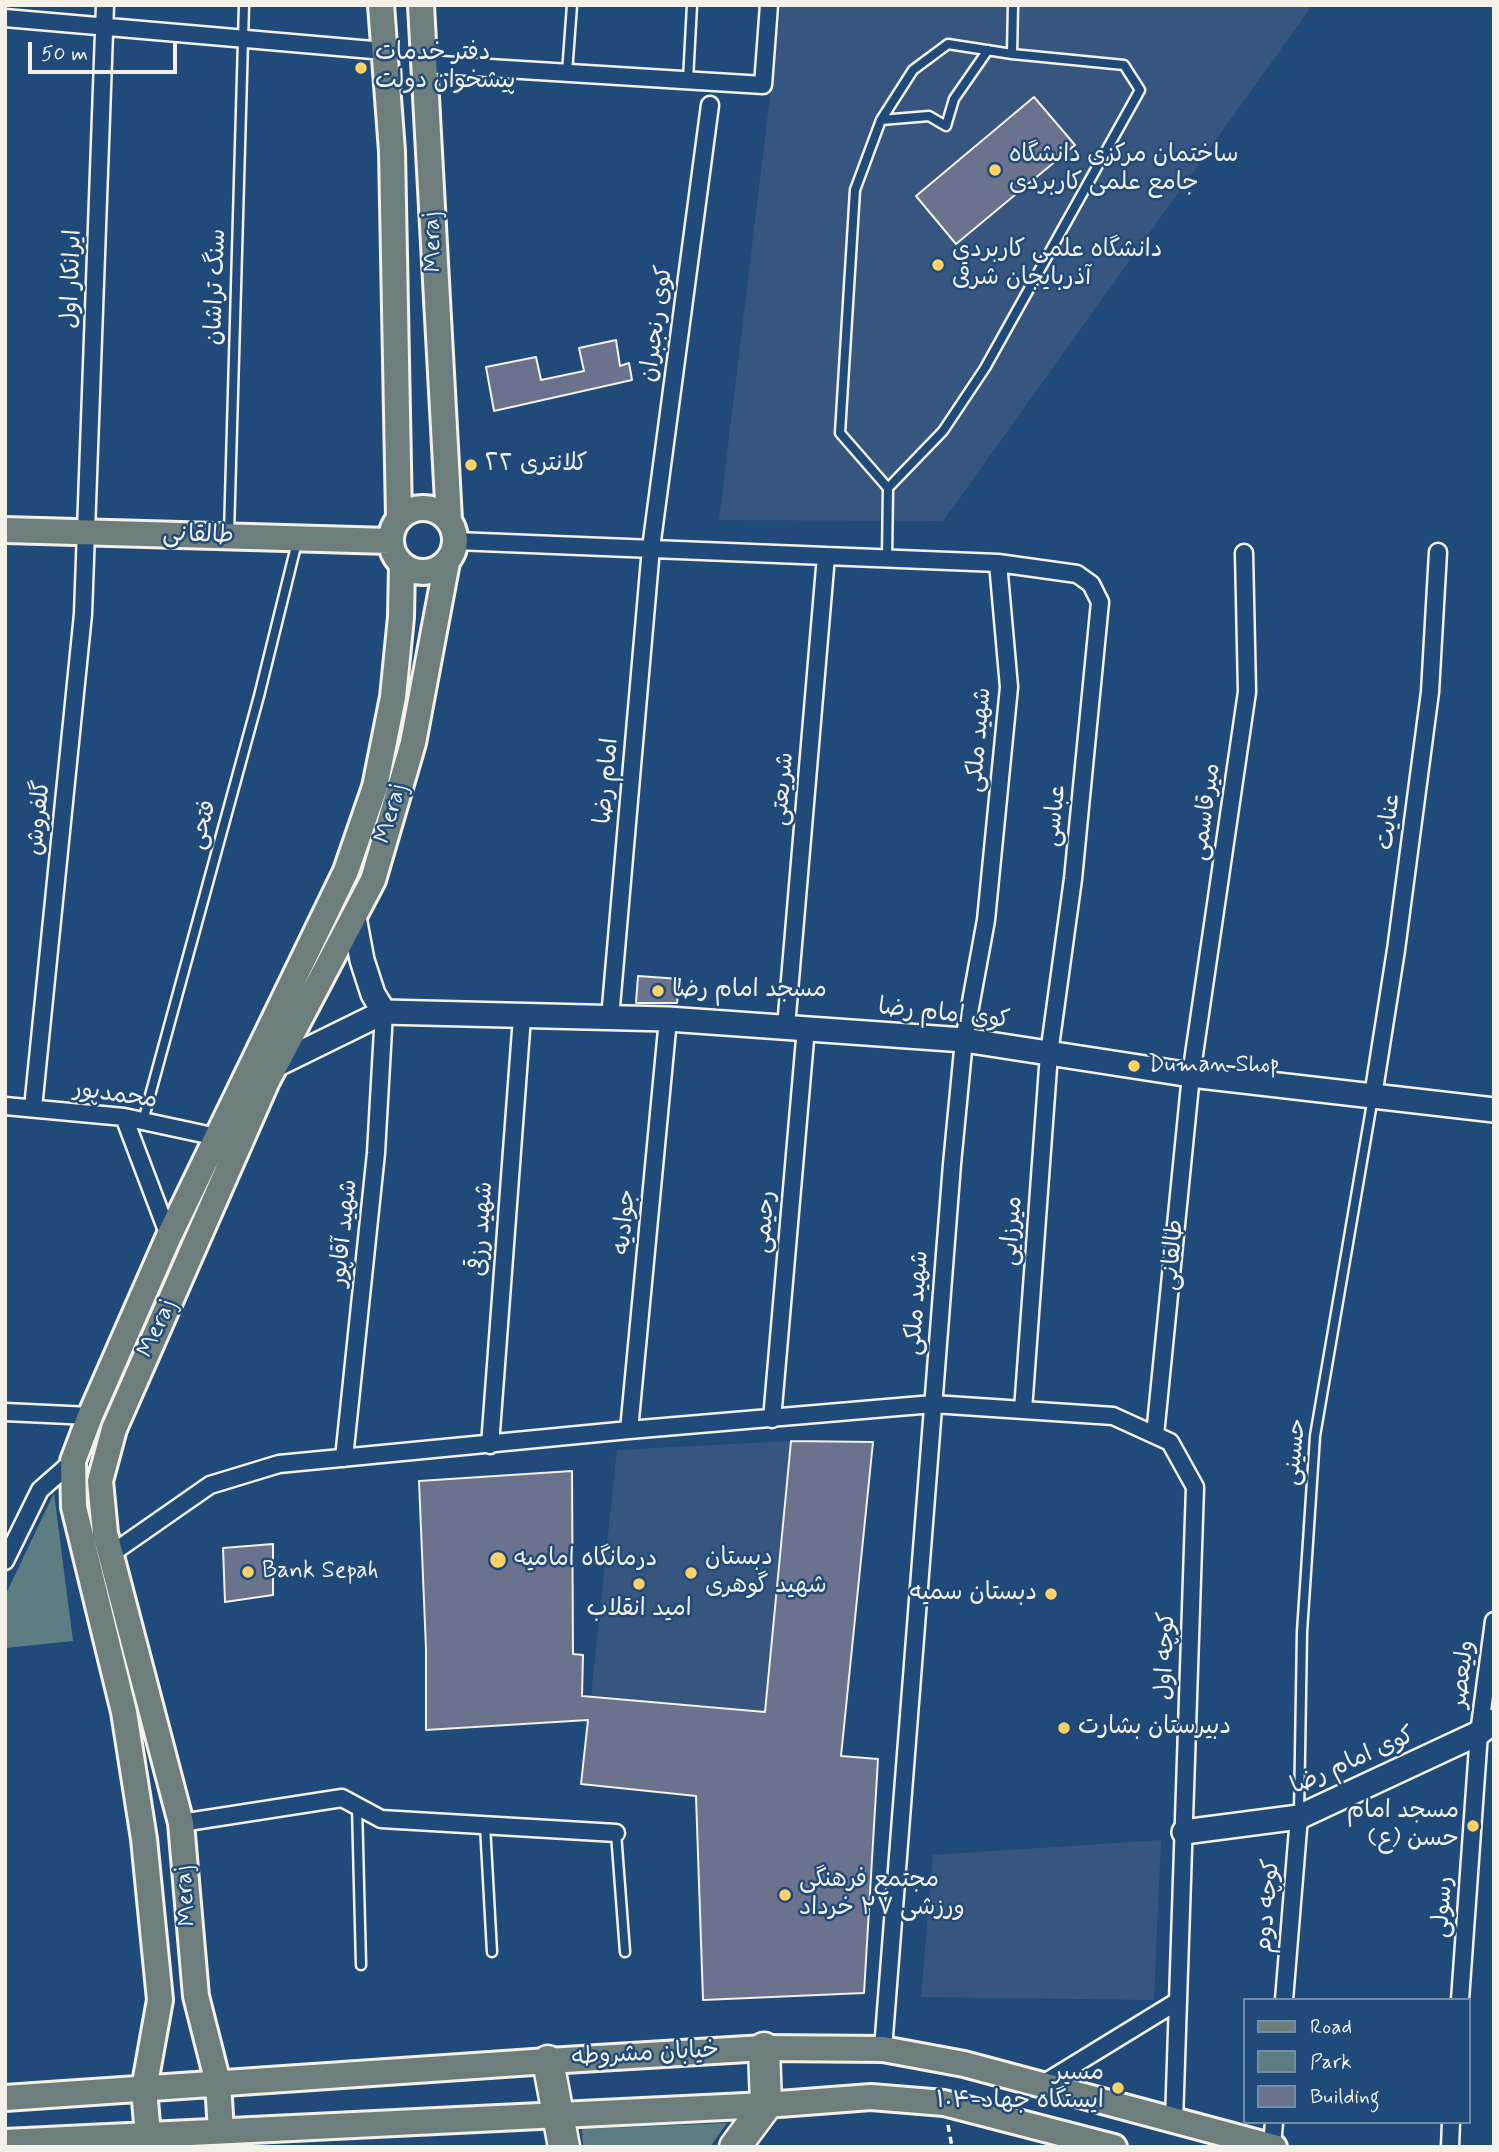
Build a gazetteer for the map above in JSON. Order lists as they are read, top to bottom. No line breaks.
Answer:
{"streets":{"main road":["Meraj","طالقانی","خیابان مشروطه"],"street":["ایرانکار اول","کوی رنجبران","شهید ملکی","امام رضا","شریعتی","میرقاسمی","عباسی","گلفروش","عنایت","کوی امام رضا","محمدپور","جوادیه","رحیمی","شهید رزقی","میرزایی","شهید آقاپور","کوچه اول","ولیعصر","کوچه دوم","رسولی"],"lane":["سنگ تراشان","فتحی","حسینی"]},"crossings":[["Meraj","طالقانی"],["Meraj","محمدپور"],["Meraj","کوچه اول"],["Meraj","خیابان مشروطه"],["ایرانکار اول","طالقانی"],["ایرانکار اول","گلفروش"],["سنگ تراشان","طالقانی"],["کوی رنجبران","امام رضا"],["طالقانی","میرقاسمی"],["طالقانی","گلفروش"],["طالقانی","فتحی"],["طالقانی","کوی امام رضا"],["طالقانی","کوچه اول"],["شهید ملکی","عباسی"],["شهید ملکی","کوی امام رضا"],["شهید ملکی","کوچه اول"],["شهید ملکی","خیابان مشروطه"],["امام رضا","کوی امام رضا"],["شریعتی","کوی امام رضا"],["شریعتی","رحیمی"],["میرقاسمی","کوی امام رضا"],["عباسی","کوی امام رضا"],["عباسی","میرزایی"],["گلفروش","محمدپور"],["عنایت","کوی امام رضا"],["عنایت","حسینی"],["فتحی","محمدپور"],["کوی امام رضا","جوادیه"],["کوی امام رضا","رحیمی"],["کوی امام رضا","شهید رزقی"],["کوی امام رضا","میرزایی"],["کوی امام رضا","شهید آقاپور"],["کوی امام رضا","حسینی"],["کوی امام رضا","کوچه اول"],["کوی امام رضا","ولیعصر"],["کوی امام رضا","کوچه دوم"],["کوی امام رضا","رسولی"],["جوادیه","کوچه اول"],["رحیمی","کوچه اول"],["شهید رزقی","کوچه اول"],["میرزایی","کوچه اول"],["شهید آقاپور","کوچه اول"],["حسینی","کوچه دوم"],["کوچه اول","خیابان مشروطه"],["ولیعصر","رسولی"]],"places":["دفتر خدمات پیشخوان دولت","ساختمان مرکزی دانشگاه جامع علمی کاربردی","دانشگاه علمی کاربردی آذربایجان شرقی","کلانتری ٢٢","مسجد امام رضا","Duman Shop","درمانگاه امامیه","Bank Sepah","دبستان شهید گوهری","امید انقلاب","دبستان سمیه","دبیرستان بشارت","مسجد امام حسن (ع)","مجتمع فرهنگی ورزشی ۲۷ خرداد","مسیر ۱۰۴-ایستگاه جهاد"],"legend":["Road","Park","Building"],"scale_bar":"50 m"}
